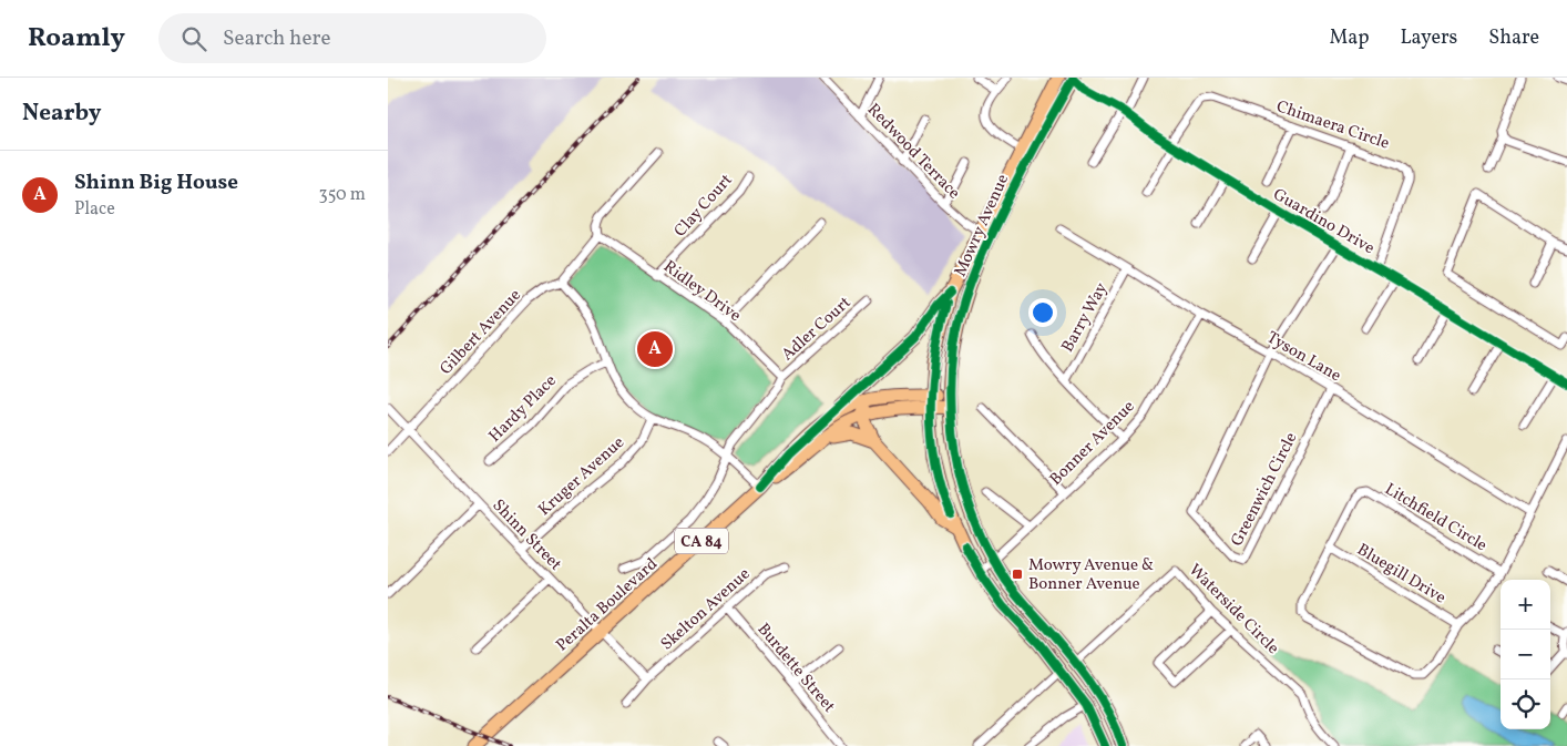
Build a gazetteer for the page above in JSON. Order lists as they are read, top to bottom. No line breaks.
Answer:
{"streets":{"main road":["Mowry Avenue","CA 84","Peralta Boulevard"],"street":["Chimaera Circle","Redwood Terrace","Clay Court","Guardino Drive","Ridley Drive","Barry Way","Adler Court","Gilbert Avenue","Tyson Lane","Hardy Place","Bonner Avenue","Kruger Avenue","Greenwich Circle","Litchfield Circle","Shinn Street","Bluegill Drive","Skelton Avenue","Waterside Circle","Burdette Street"]},"crossings":[["Chimaera Circle","Guardino Drive"],["Redwood Terrace","Mowry Avenue"],["Clay Court","Ridley Drive"],["Guardino Drive","Mowry Avenue"],["Mowry Avenue","Bonner Avenue"],["Mowry Avenue","Peralta Boulevard"],["Mowry Avenue","Waterside Circle"],["Ridley Drive","Adler Court"],["Ridley Drive","Gilbert Avenue"],["Ridley Drive","Peralta Boulevard"],["Barry Way","Tyson Lane"],["Adler Court","Peralta Boulevard"],["Gilbert Avenue","Shinn Street"],["Tyson Lane","Bonner Avenue"],["Tyson Lane","Greenwich Circle"],["Kruger Avenue","Shinn Street"],["Litchfield Circle","Bluegill Drive"],["Shinn Street","Peralta Boulevard"],["Shinn Street","Skelton Avenue"],["Skelton Avenue","Burdette Street"]],"places":{"transit":["Mowry Avenue & Bonner Avenue"]},"page":{"header":"Roamly","search":"Search here","nav":["Map","Layers","Share"],"heading":"Nearby","list":[{"mark":"A","name":"Shinn Big House","note":"Place","value":"350 m"}],"pins":"A","map_buttons":["+","−"]}}
